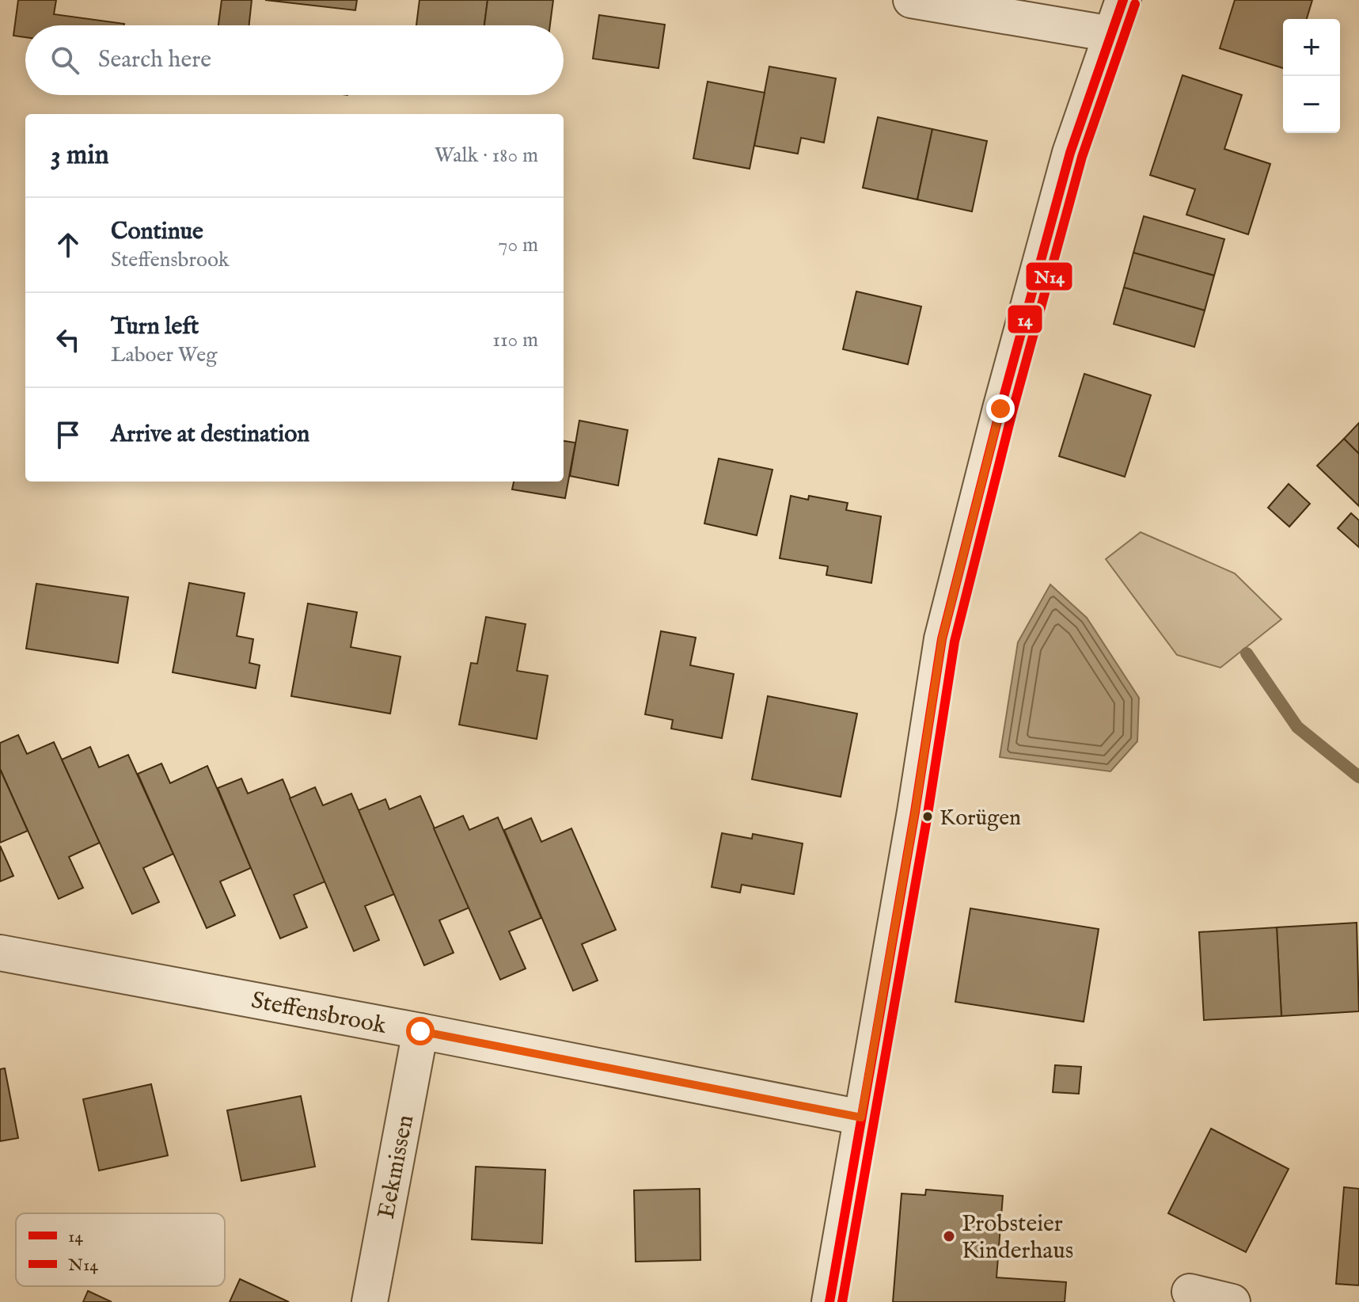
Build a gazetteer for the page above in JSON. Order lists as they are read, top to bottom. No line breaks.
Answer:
{"streets":{"street":["Steffensbrook","Eekmissen"]},"crossings":[["Steffensbrook","Eekmissen"]],"places":["Korügen","Probsteier Kinderhaus"],"lines":["transit line 14","transit line N14"],"legend":["14","N14"],"page":{"map_buttons":["+","−"],"search":"Search here","heading":["3 min","Walk · 180 m"],"list":[["Continue","Steffensbrook","70 m"],["Turn left","Laboer Weg","110 m"],"Arrive at destination"]}}
